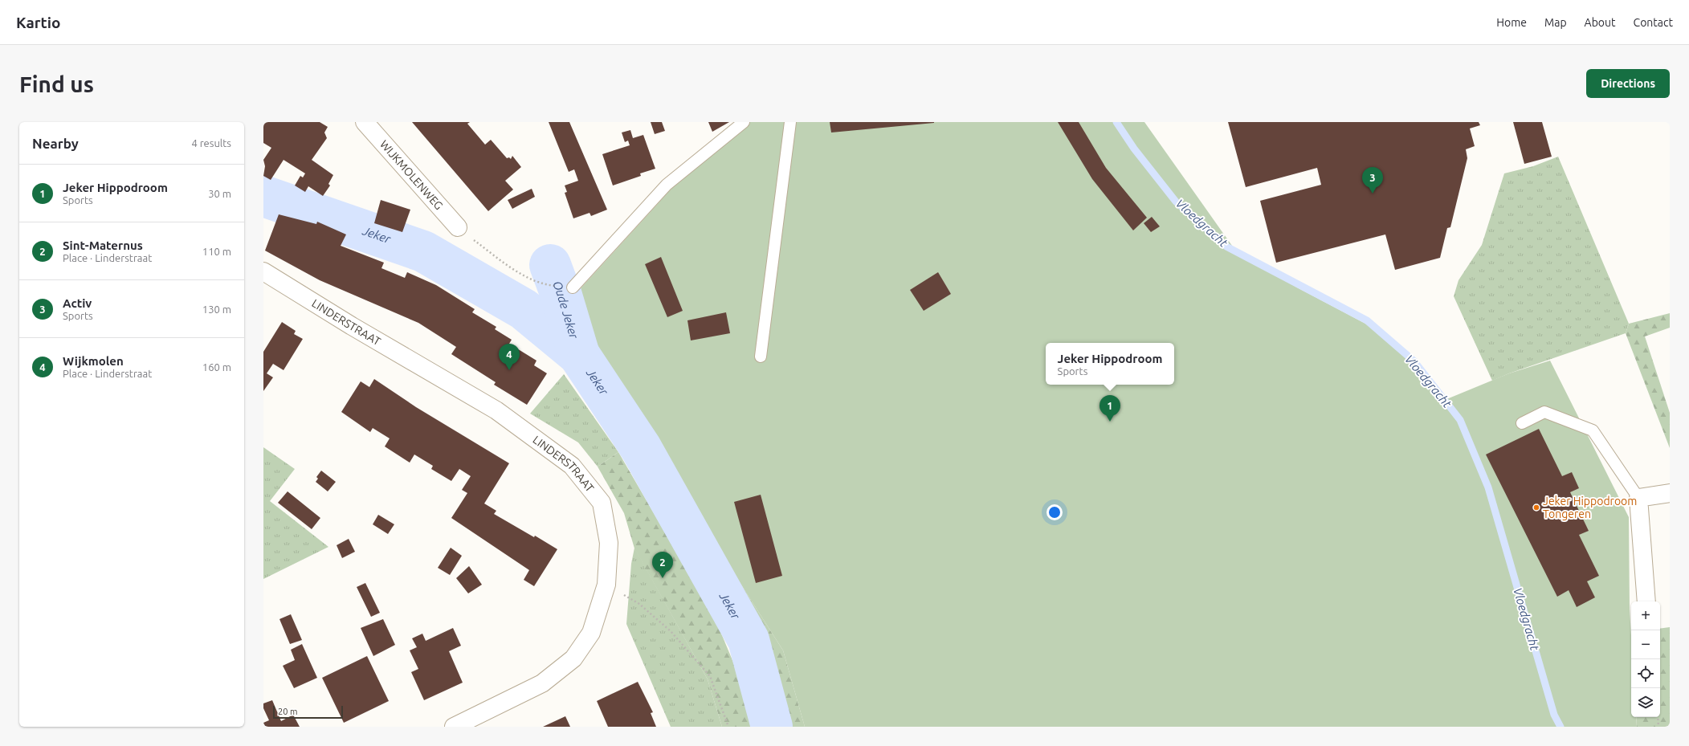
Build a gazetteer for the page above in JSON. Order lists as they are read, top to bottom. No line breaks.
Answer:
{"streets":{"street":["WIJKMOLENWEG","LINDERSTRAAT"]},"water":["Vloedgracht","Jeker","Oude Jeker"],"places":["Jeker Hippodroom Tongeren"],"scale_bar":"20 m","page":{"header":"Kartio","nav":["Home","Map","About","Contact"],"buttons":"Directions","title":"Find us","heading":["Nearby","4 results"],"list":[{"mark":"1","name":"Jeker Hippodroom","note":"Sports","value":"30 m"},{"mark":"2","name":"Sint-Maternus","note":"Place · Linderstraat","value":"110 m"},{"mark":"3","name":"Activ","note":"Sports","value":"130 m"},{"mark":"4","name":"Wijkmolen","note":"Place · Linderstraat","value":"160 m"}],"pins":["3","4","1","2"],"popup":["Jeker Hippodroom","Sports"],"map_buttons":["+","−"],"scale":"20 m"}}
